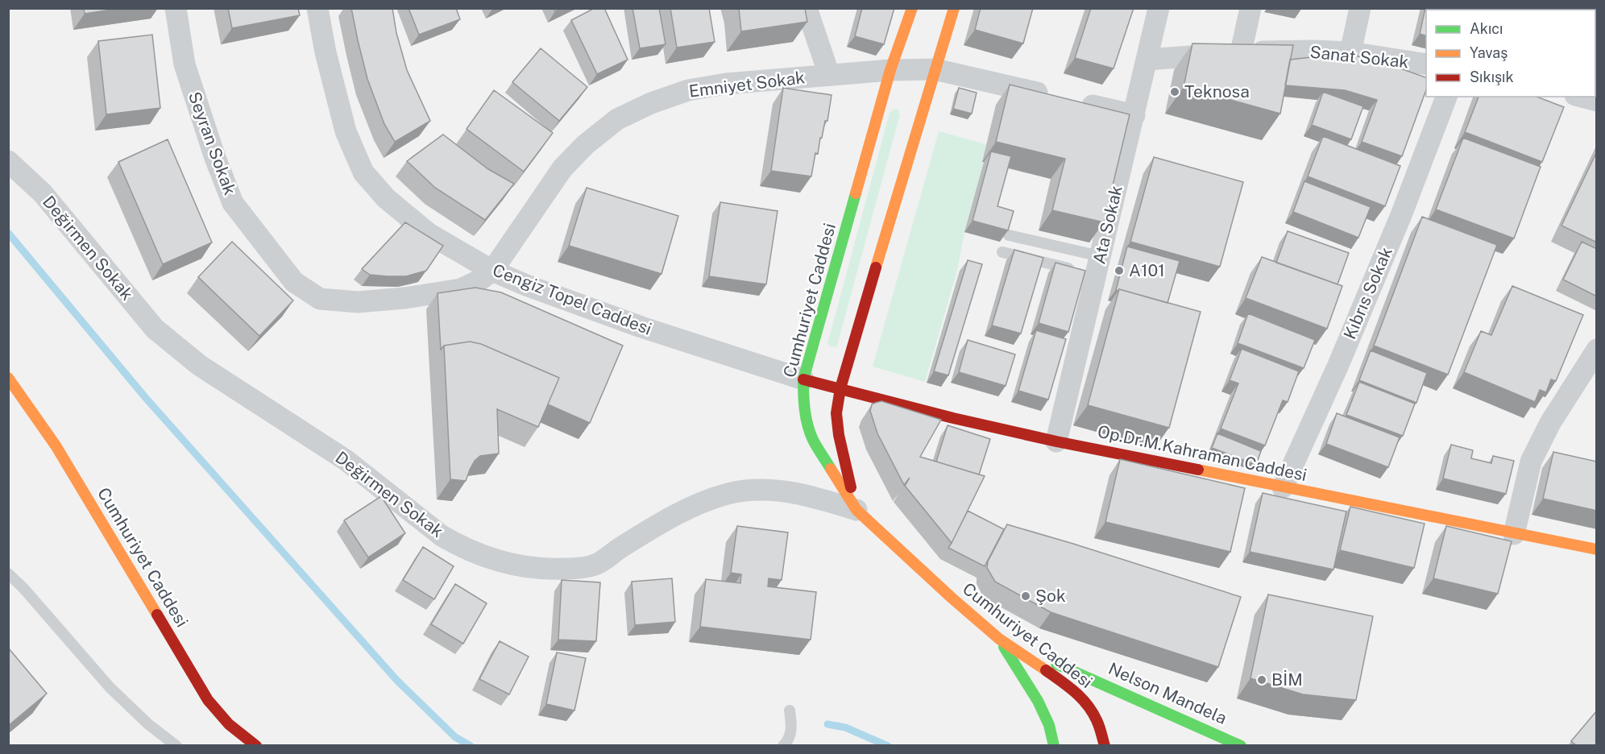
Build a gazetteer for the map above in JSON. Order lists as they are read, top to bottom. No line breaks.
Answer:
{"streets":{"main road":["Cumhuriyet Caddesi","Op.Dr.M.Kahraman Caddesi","Nelson Mandela"],"street":["Sanat Sokak","Emniyet Sokak","Seyran Sokak","Ata Sokak","Değirmen Sokak","Kıbrıs Sokak","Cengiz Topel Caddesi"]},"crossings":[["Sanat Sokak","Ata Sokak"],["Emniyet Sokak","Seyran Sokak"],["Emniyet Sokak","Ata Sokak"],["Emniyet Sokak","Cengiz Topel Caddesi"],["Emniyet Sokak","Cumhuriyet Caddesi"],["Seyran Sokak","Cengiz Topel Caddesi"],["Ata Sokak","Op.Dr.M.Kahraman Caddesi"],["Değirmen Sokak","Cumhuriyet Caddesi"],["Kıbrıs Sokak","Op.Dr.M.Kahraman Caddesi"],["Cengiz Topel Caddesi","Cumhuriyet Caddesi"],["Cengiz Topel Caddesi","Op.Dr.M.Kahraman Caddesi"],["Cumhuriyet Caddesi","Op.Dr.M.Kahraman Caddesi"],["Cumhuriyet Caddesi","Nelson Mandela"]],"places":["Teknosa","A101","Şok","BİM"],"legend":["Akıcı","Yavaş","Sıkışık"]}
